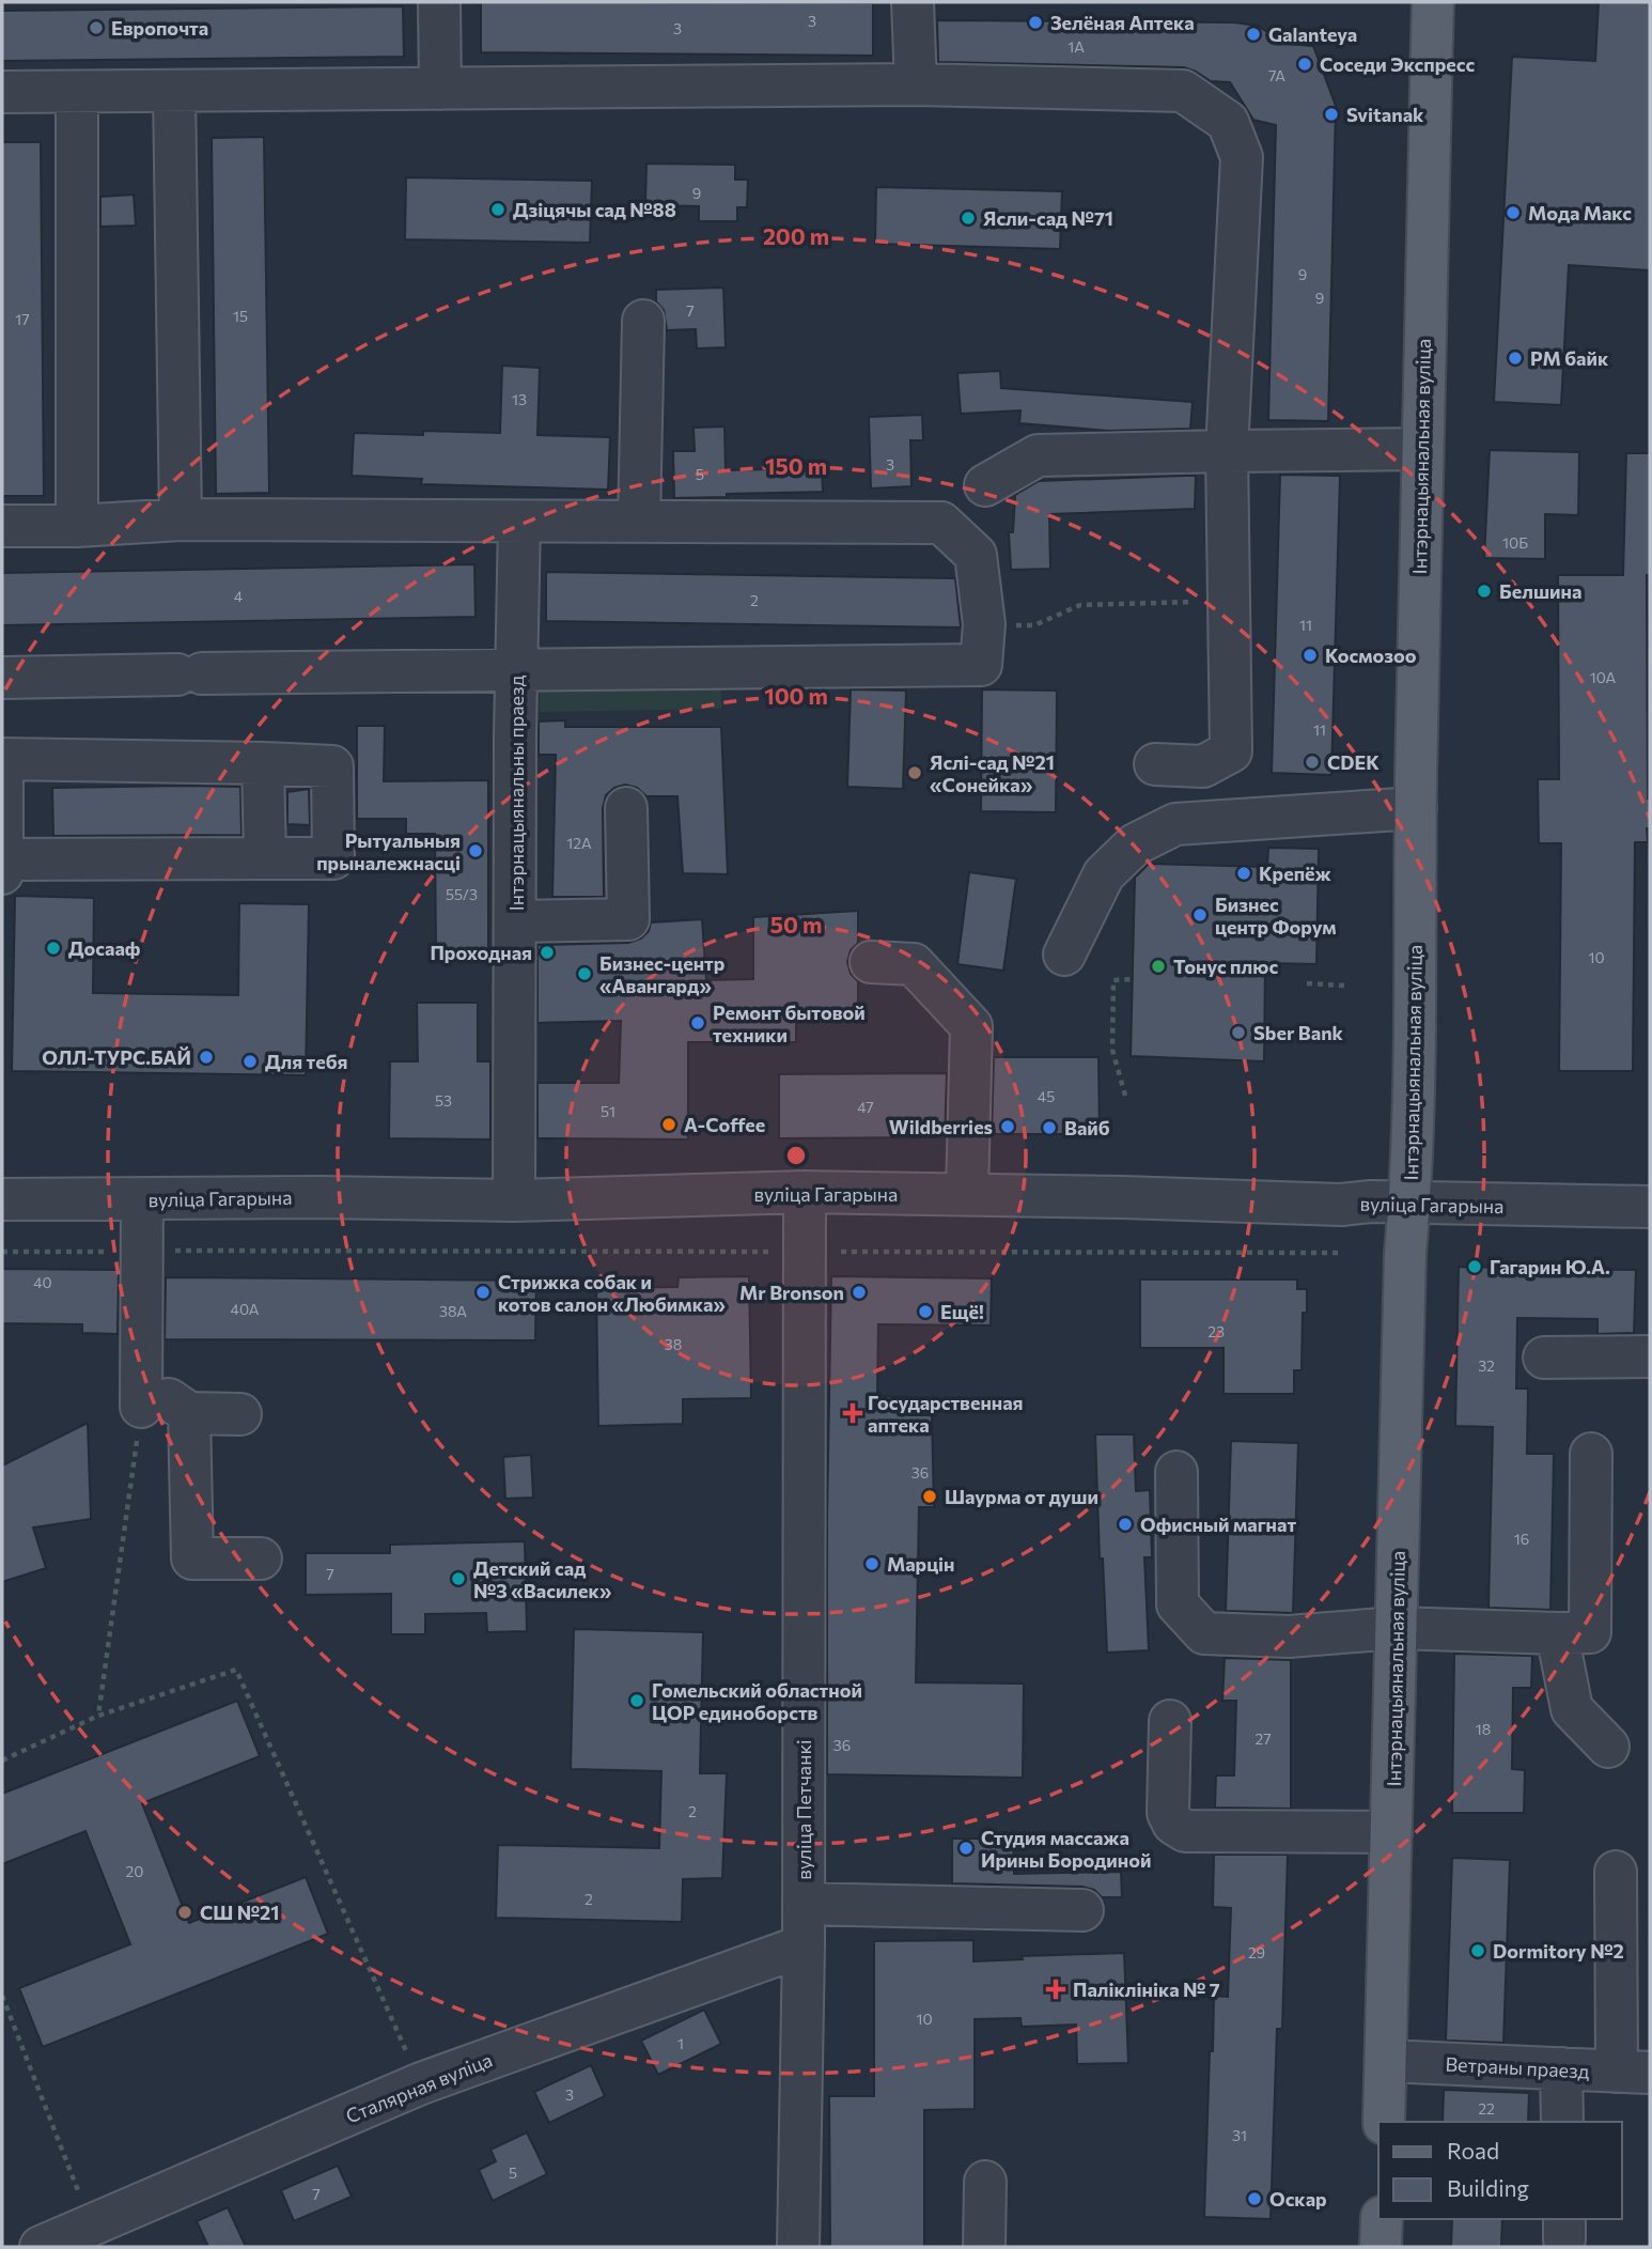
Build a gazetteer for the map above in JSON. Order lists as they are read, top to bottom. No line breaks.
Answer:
{"streets":{"main road":["Інтэрнацыянальная вуліца"],"street":["Інтэрнацыянальны праезд","вуліца Гагарына","вуліца Петчанкі","Ветраны праезд","Сталярная вуліца"]},"crossings":[["Інтэрнацыянальная вуліца","вуліца Гагарына"],["Інтэрнацыянальная вуліца","Ветраны праезд"],["Інтэрнацыянальны праезд","вуліца Гагарына"],["вуліца Гагарына","вуліца Петчанкі"],["вуліца Петчанкі","Сталярная вуліца"]],"places":{"other":["Зелёная Аптека","Европочта","Galanteya","Соседи Экспресс","Svitanak","Дзіцячы сад №88","Мода Макс","Ясли-сад №71","РМ байк","Белшина","Космозоо","CDEK","Яслі-сад №21 «Сонейка»","Рытуальныя прыналежнасці","Крепёж","Бизнес центр Форум","Досааф","Проходная","Тонус плюс","Бизнес-центр «Авангард»","Ремонт бытовой техники","Sber Bank","ОЛЛ-ТУРС.БАЙ","Для тебя","A-Coffee","Wildberries","Вайб","Гагарин Ю.А.","Стрижка собак и котов салон «Любимка»","Mr Bronson","Ещё!","Шаурма от души","Офисный магнат","Марцін","Детский сад №3 «Василек»","Гомельский областной ЦОР единоборств","Студия массажа Ирины Бородиной","СШ №21","Dormitory №2","Оскар"],"health":["Государственная аптека","Паліклініка № 7"]},"house_numbers":["3","3","1А","7А","9","9","9","7","15","17","13","3","5","10Б","4","2","11","10А","11","12А","55/3","10","45","53","47","51","40","40А","38А","23","38","32","36","16","7","18","27","36","2","20","2","29","10","1","3","22","31","5","7"],"legend":["Road","Building"],"rings":["200 m","150 m","100 m","50 m"]}
